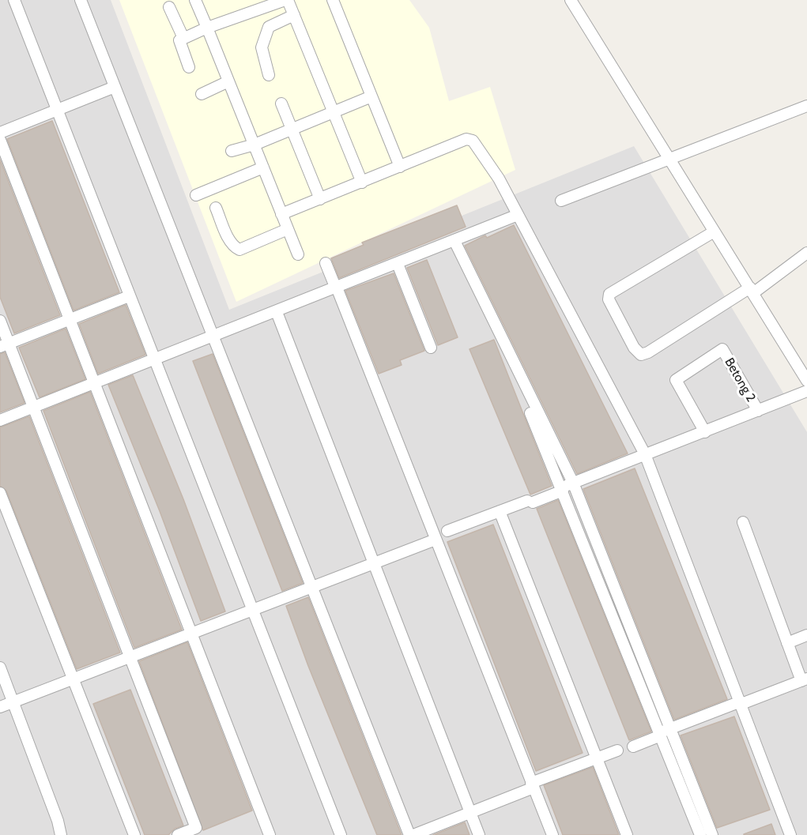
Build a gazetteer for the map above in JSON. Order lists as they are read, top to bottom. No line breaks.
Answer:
{"streets":{"street":["Betong 2"]}}
